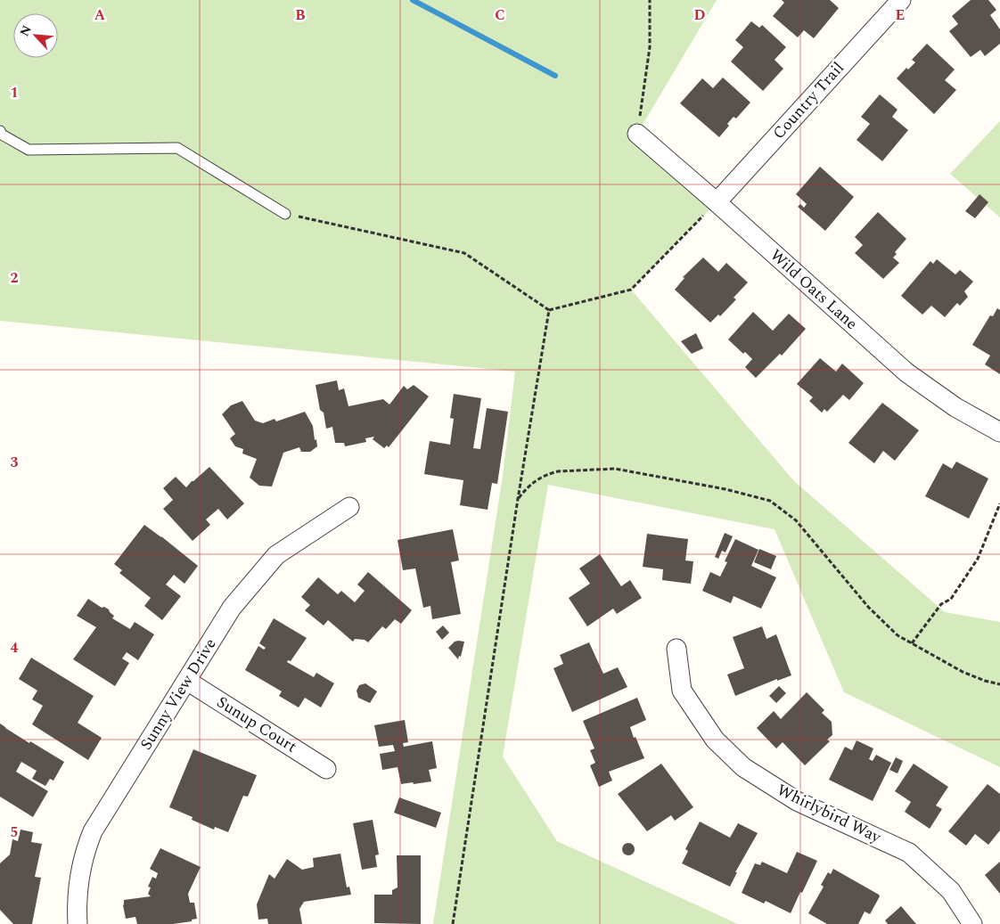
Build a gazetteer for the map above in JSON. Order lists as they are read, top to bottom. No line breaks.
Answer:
{"streets":{"street":["Country Trail","Wild Oats Lane","Sunny View Drive","Sunup Court","Whirlybird Way"]},"crossings":[["Country Trail","Wild Oats Lane"],["Sunny View Drive","Sunup Court"]],"north":"top left","grid":{"columns":["A","B","C","D","E"],"rows":["1","2","3","4","5"]}}
